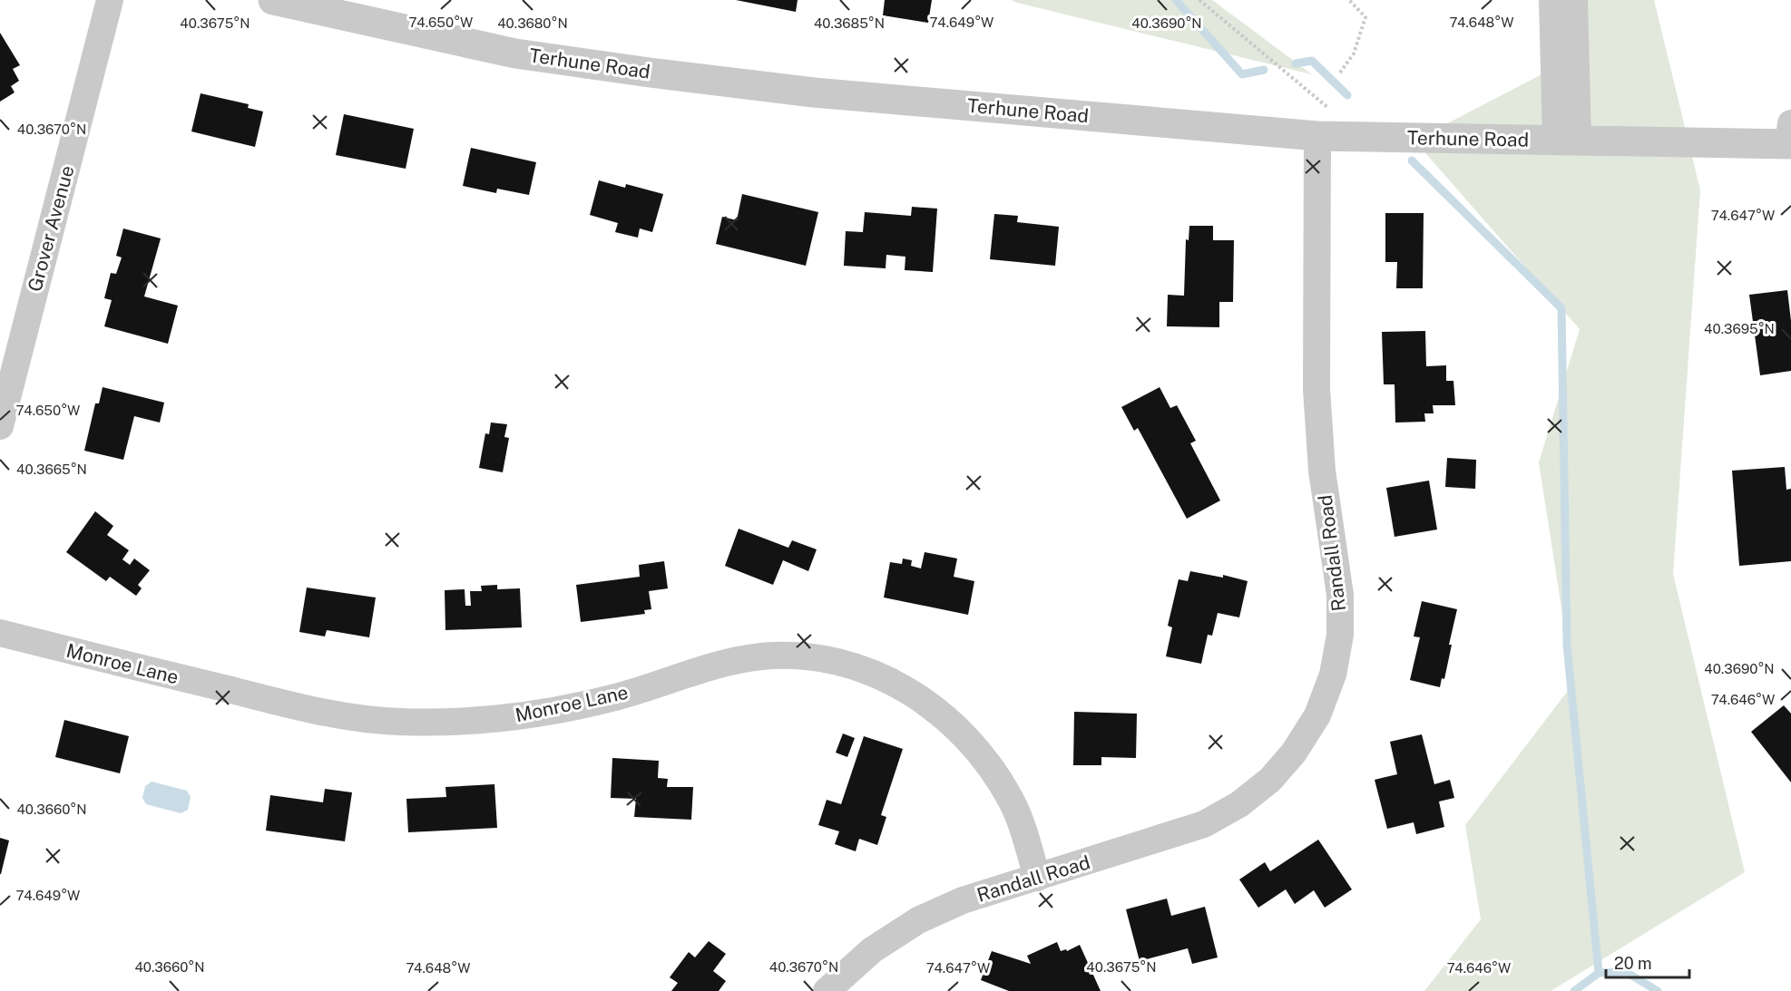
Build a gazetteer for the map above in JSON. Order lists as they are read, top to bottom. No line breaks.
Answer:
{"streets":{"street":["Terhune Road","Grover Avenue","Randall Road","Monroe Lane"]},"crossings":[["Terhune Road","Randall Road"],["Randall Road","Monroe Lane"]],"scale_bar":"20 m","coordinates":["74.648°W","74.650°W","74.649°W","40.3675°N","40.3680°N","40.3685°N","40.3690°N","40.3670°N","74.647°W","40.3695°N","40.3665°N","74.646°W","40.3660°N"]}
